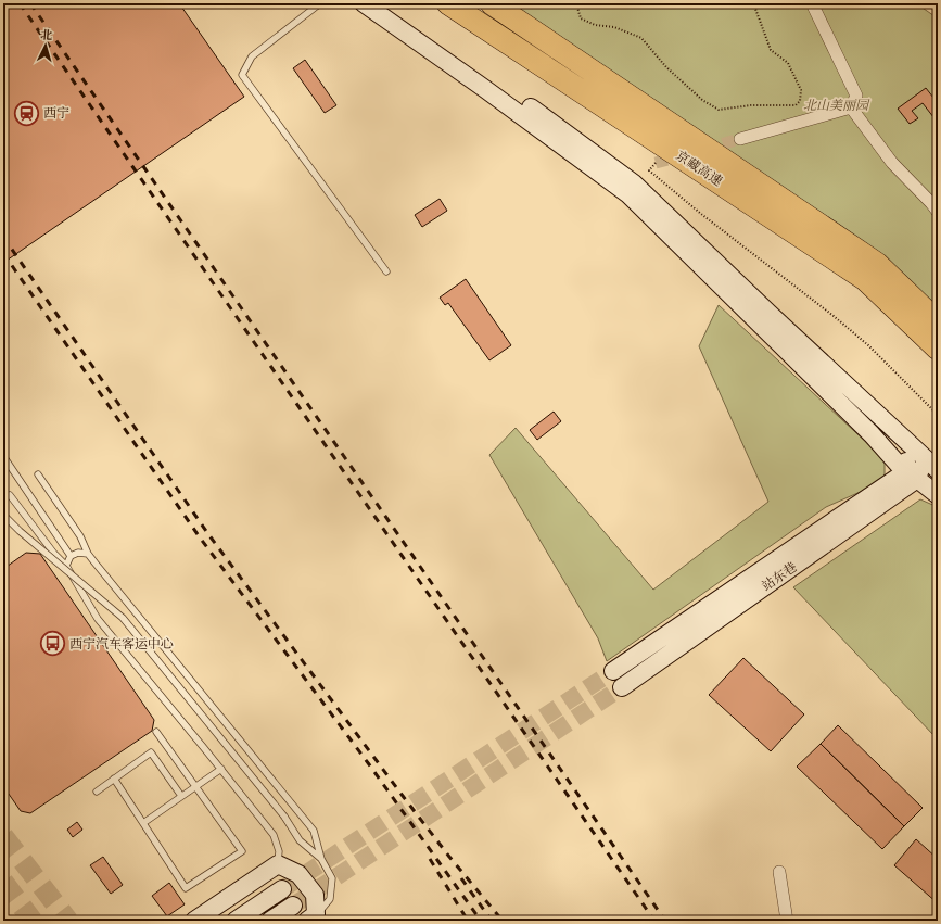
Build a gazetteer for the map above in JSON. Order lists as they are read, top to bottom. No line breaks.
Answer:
{"streets":{"highway":["京藏高速"],"main road":["站东巷"]},"parks":["北山美丽园"],"places":{"station":["西宁"],"bus stop":["西宁汽车客运中心"]},"north":"top"}
